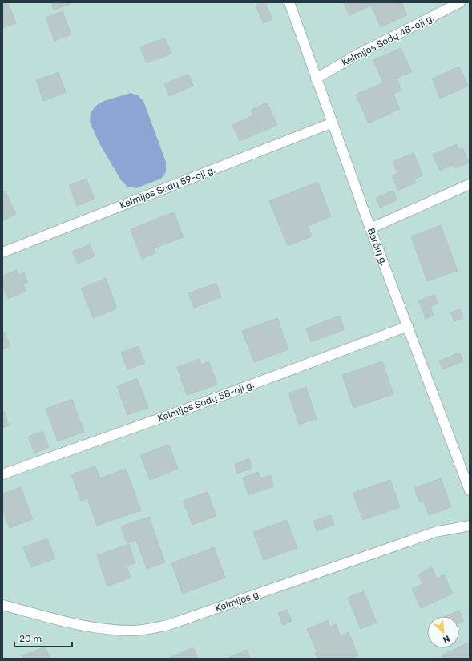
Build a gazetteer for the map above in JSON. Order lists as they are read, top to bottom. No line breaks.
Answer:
{"streets":{"street":["Kelmijos Sodų 48-oji g.","Kelmijos Sodų 59-oji g.","Barčių g.","Kelmijos Sodų 58-oji g.","Kelmijos g."]},"crossings":[["Kelmijos Sodų 48-oji g.","Barčių g."],["Kelmijos Sodų 59-oji g.","Barčių g."],["Barčių g.","Kelmijos Sodų 58-oji g."]],"scale_bar":"20 m","north":"bottom right"}
